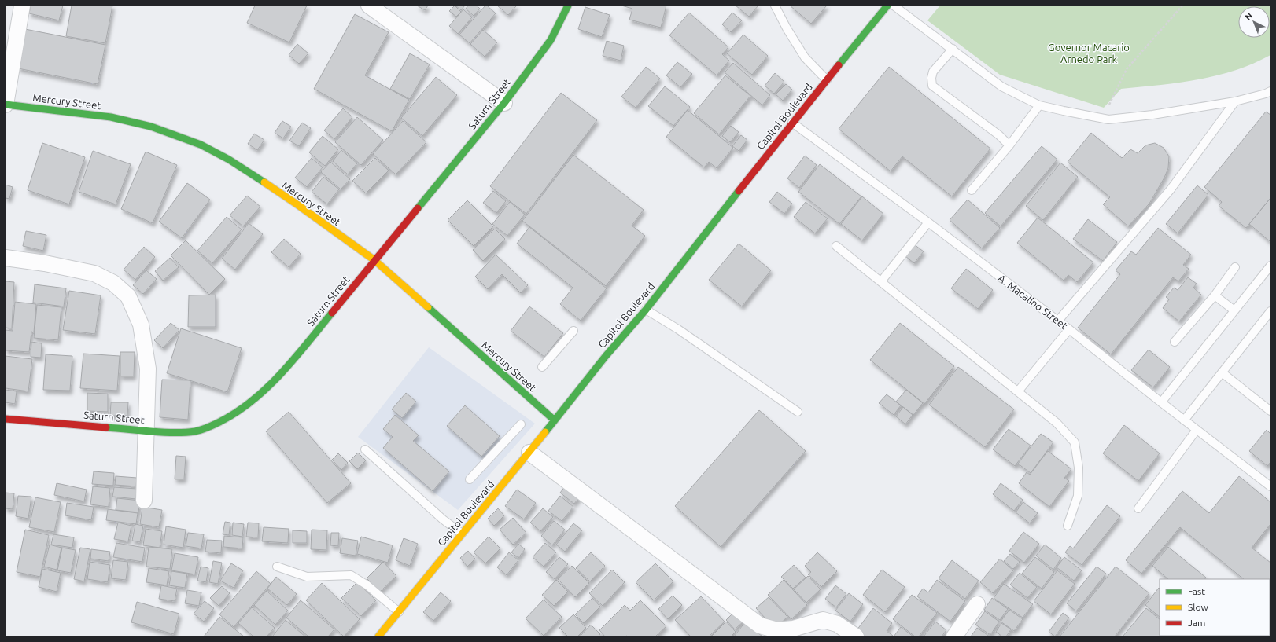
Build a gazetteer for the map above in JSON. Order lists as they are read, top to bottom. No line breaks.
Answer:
{"streets":{"street":["Mercury Street","Saturn Street","Capitol Boulevard"],"lane":["A. Macalino Street"]},"crossings":[["Mercury Street","Saturn Street"],["Mercury Street","Capitol Boulevard"],["Capitol Boulevard","A. Macalino Street"]],"parks":["Governor Macario Arnedo Park"],"legend":["Fast","Slow","Jam"],"north":"top left"}
